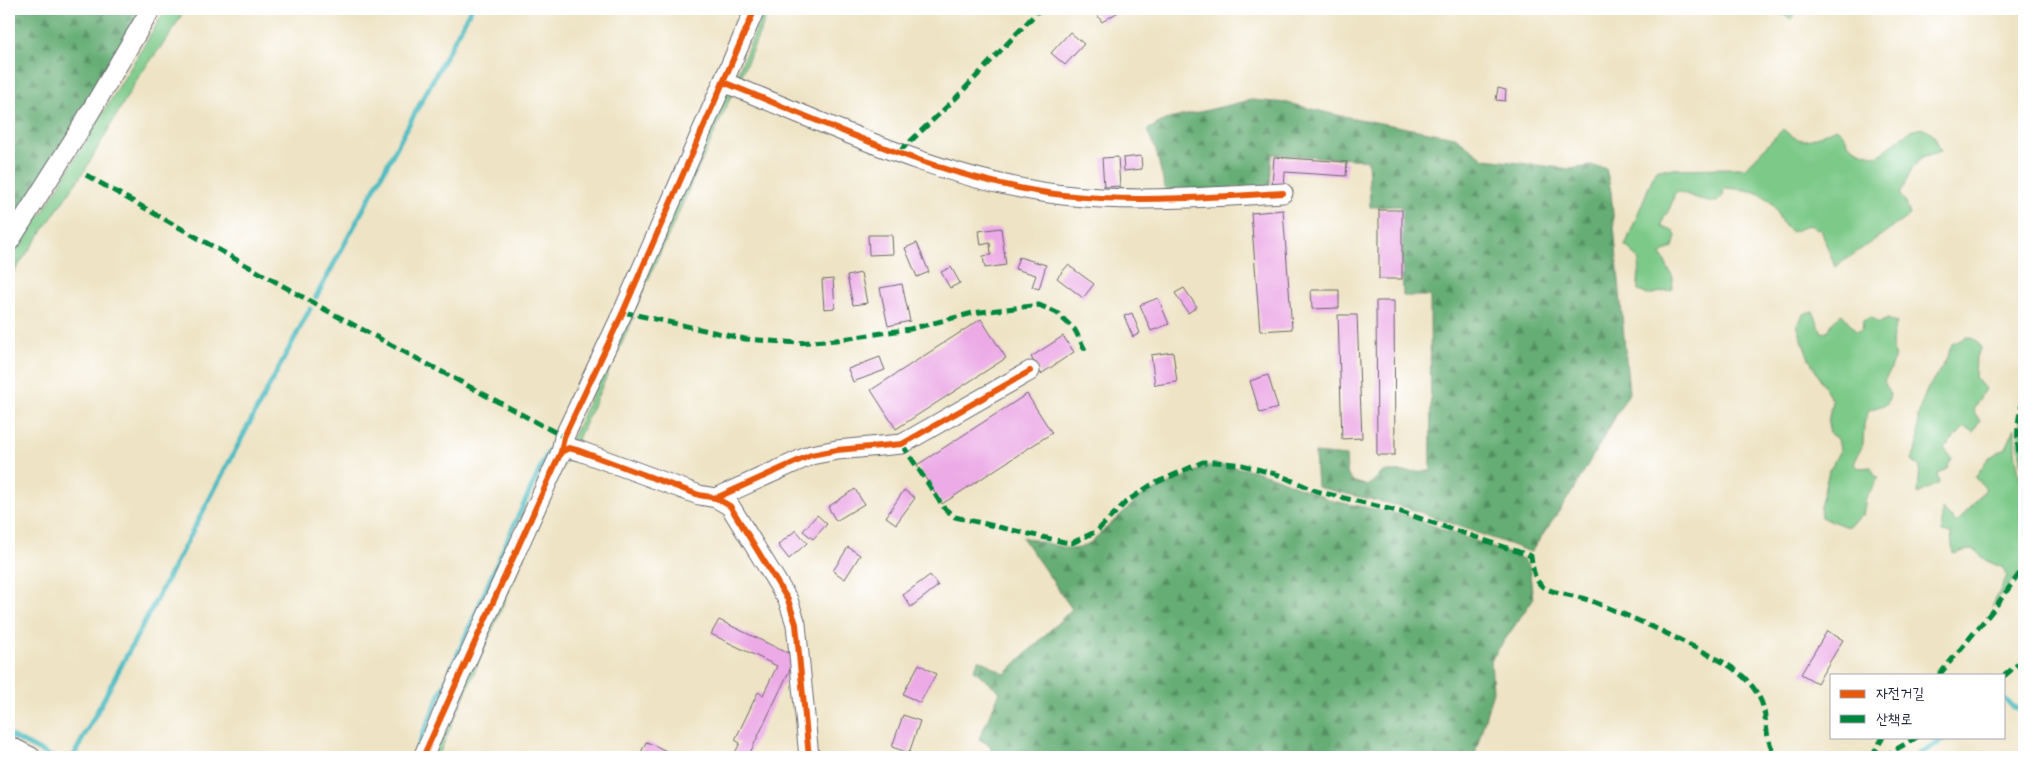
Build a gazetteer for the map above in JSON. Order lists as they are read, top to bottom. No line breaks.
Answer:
{"legend":["자전거길","산책로"]}
